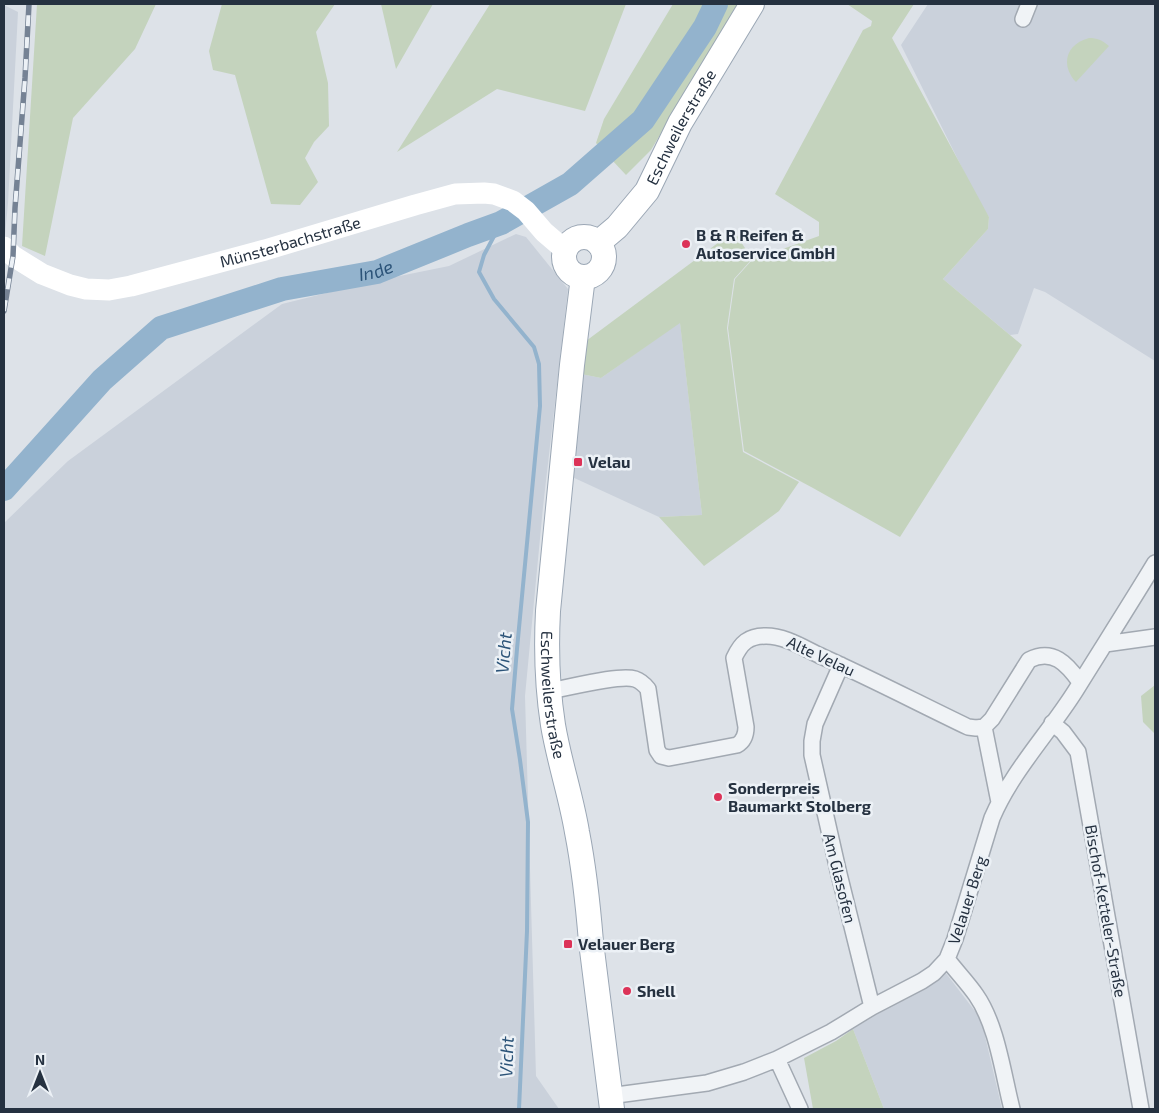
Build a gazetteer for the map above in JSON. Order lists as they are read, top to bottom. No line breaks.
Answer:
{"streets":{"main road":["Eschweilerstraße","Münsterbachstraße"],"street":["Alte Velau","Am Glasofen","Velauer Berg","Bischof-Ketteler-Straße"]},"crossings":[["Eschweilerstraße","Münsterbachstraße"],["Eschweilerstraße","Alte Velau"],["Eschweilerstraße","Velauer Berg"],["Alte Velau","Am Glasofen"],["Am Glasofen","Velauer Berg"],["Velauer Berg","Bischof-Ketteler-Straße"]],"water":["Inde","Vicht"],"places":{"other":["B & R Reifen & Autoservice GmbH","Sonderpreis Baumarkt Stolberg","Shell"],"transit":["Velau","Velauer Berg"]},"north":"top"}
